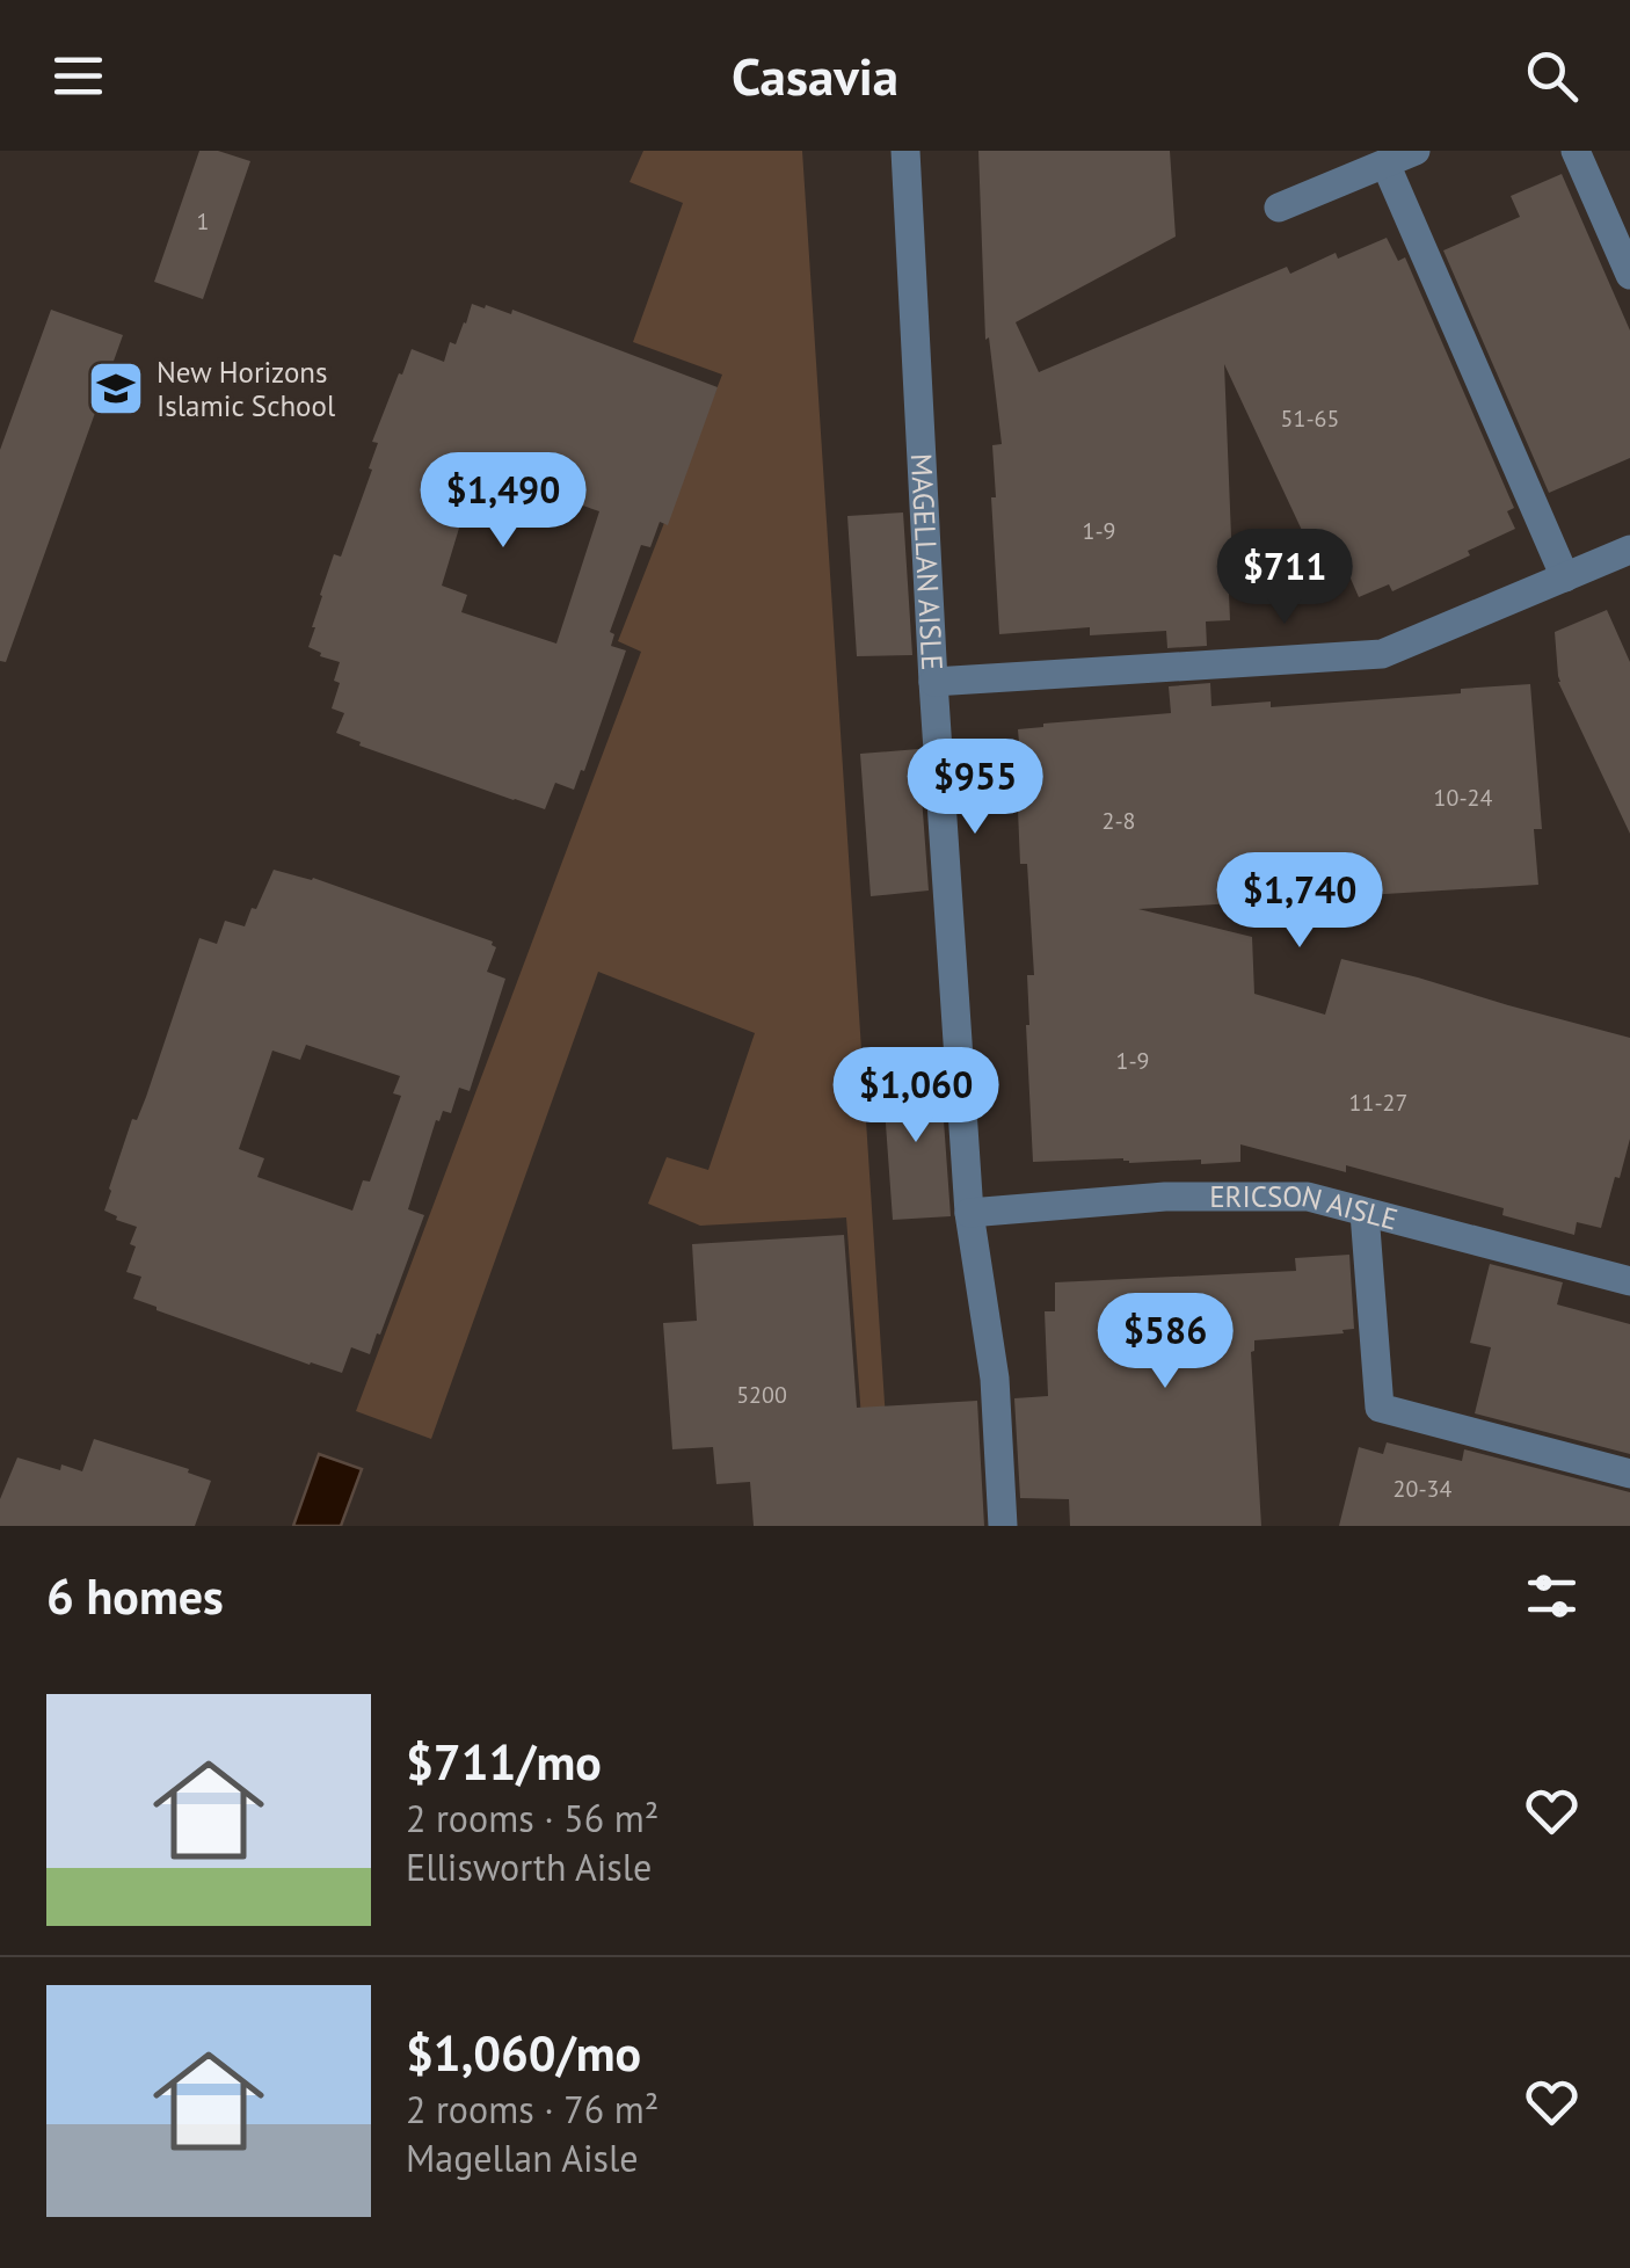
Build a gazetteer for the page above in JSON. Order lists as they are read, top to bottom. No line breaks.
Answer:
{"streets":{"street":["MAGELLAN AISLE","ERICSON AISLE"]},"crossings":[["MAGELLAN AISLE","ERICSON AISLE"]],"places":{"school or university":["New Horizons Islamic School"]},"house_numbers":["1","51-65","1-9","10-24","2-8","1-9","11-27","5200","20-34"],"page":{"header":"Casavia","price":["$1,490","$711","$955","$1,740","$1,060","$586"],"heading":"6 homes","list":[{"name":"$711/mo","note":"2 rooms · 56 m² · Ellisworth Aisle"},{"name":"$1,060/mo","note":"2 rooms · 76 m² · Magellan Aisle"}]}}
